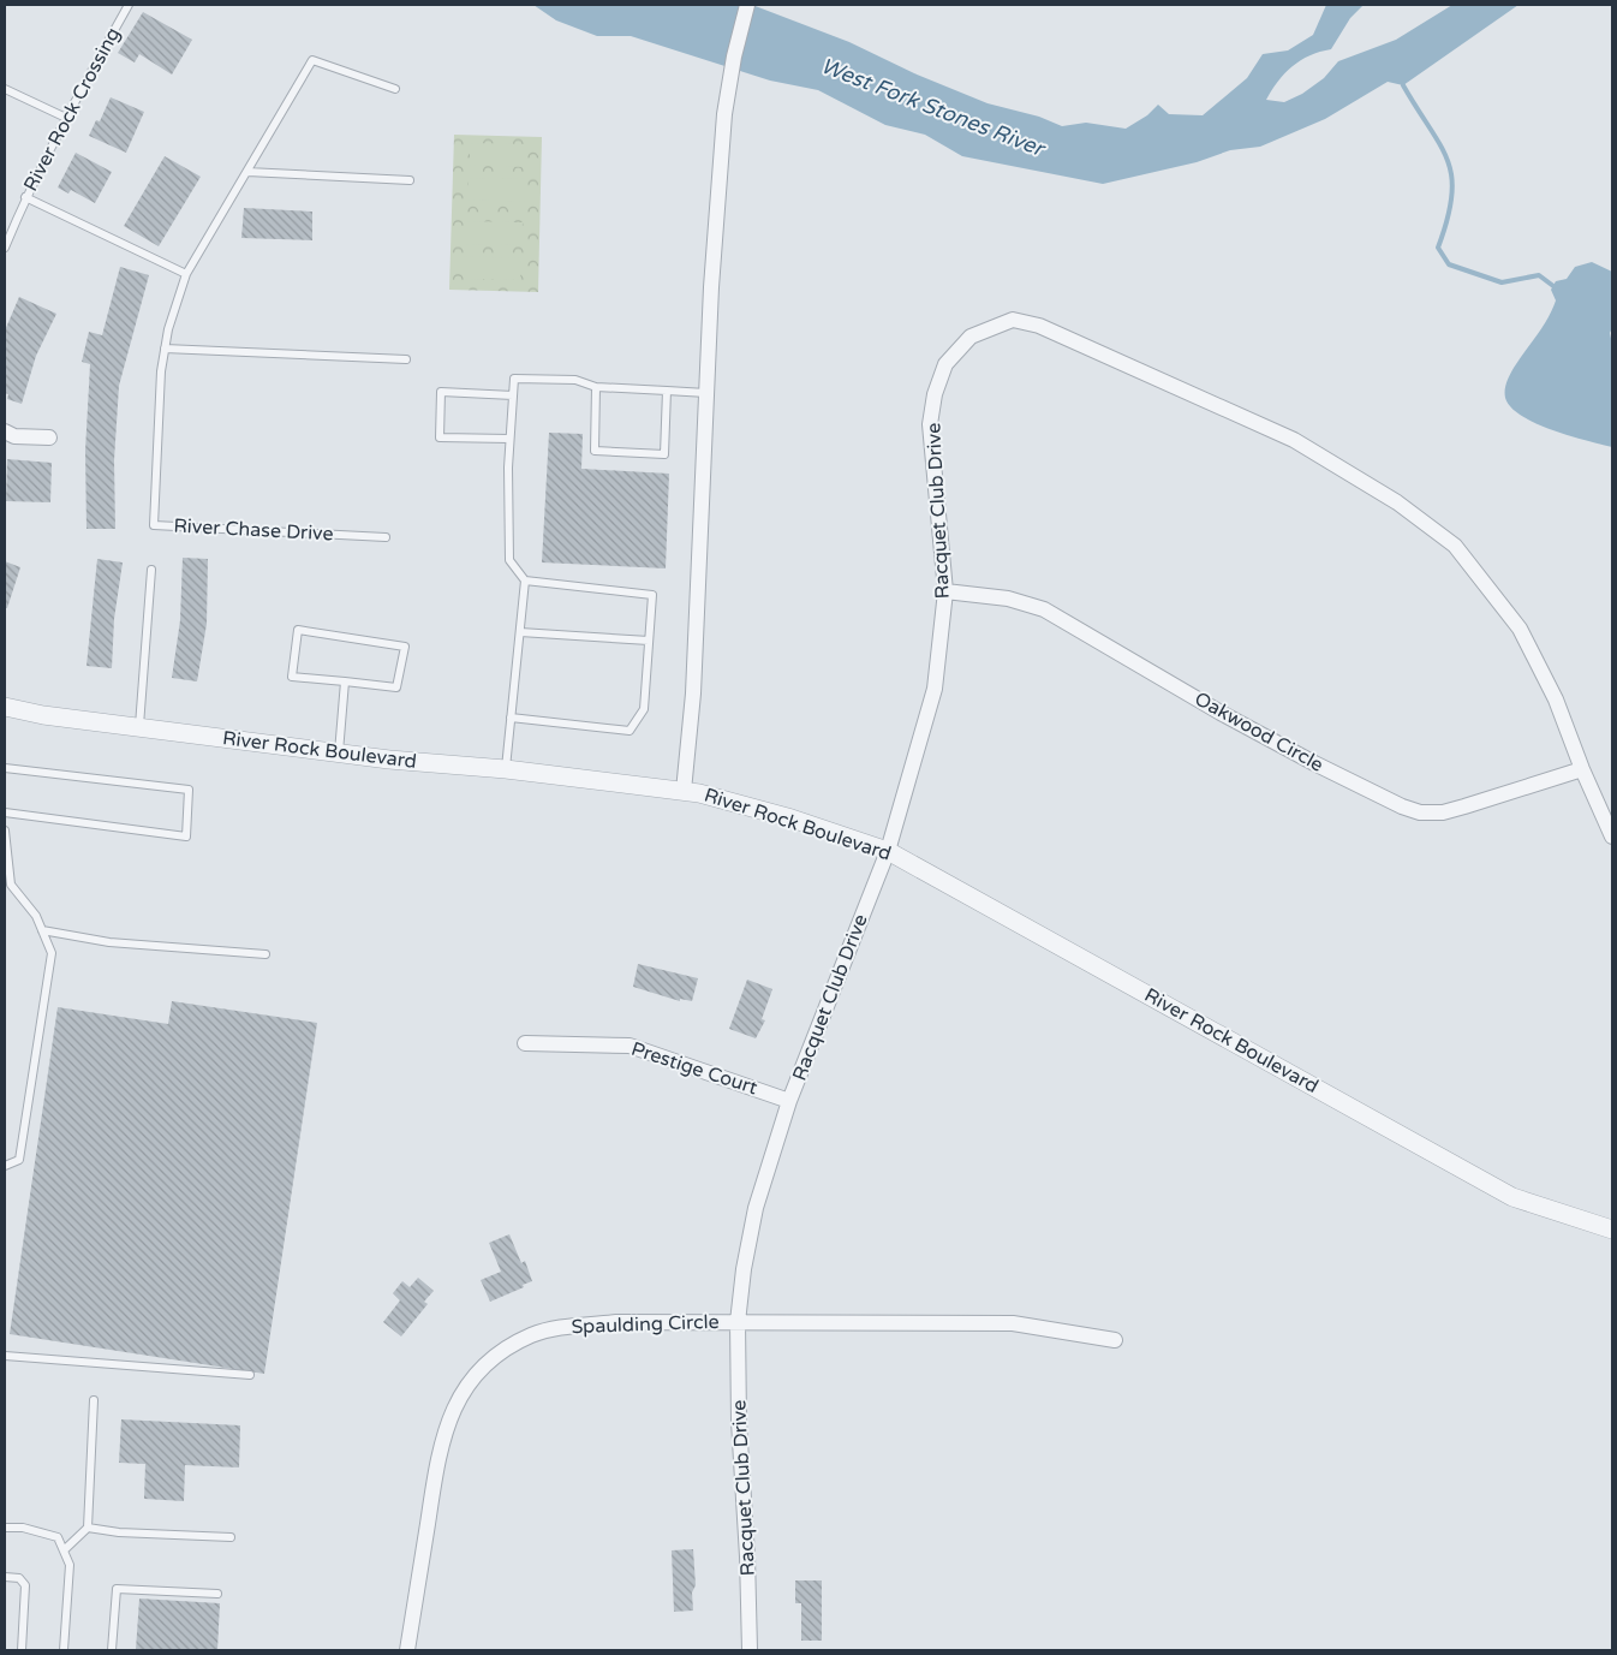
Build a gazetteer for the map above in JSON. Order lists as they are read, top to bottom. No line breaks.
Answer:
{"streets":{"street":["Racquet Club Drive","Oakwood Circle","River Rock Boulevard","Prestige Court","Spaulding Circle"],"lane":["River Rock Crossing","River Chase Drive"]},"crossings":[["Racquet Club Drive","Oakwood Circle"],["Racquet Club Drive","River Rock Boulevard"],["Racquet Club Drive","Prestige Court"],["Racquet Club Drive","Spaulding Circle"]],"water":["West Fork Stones River"]}
